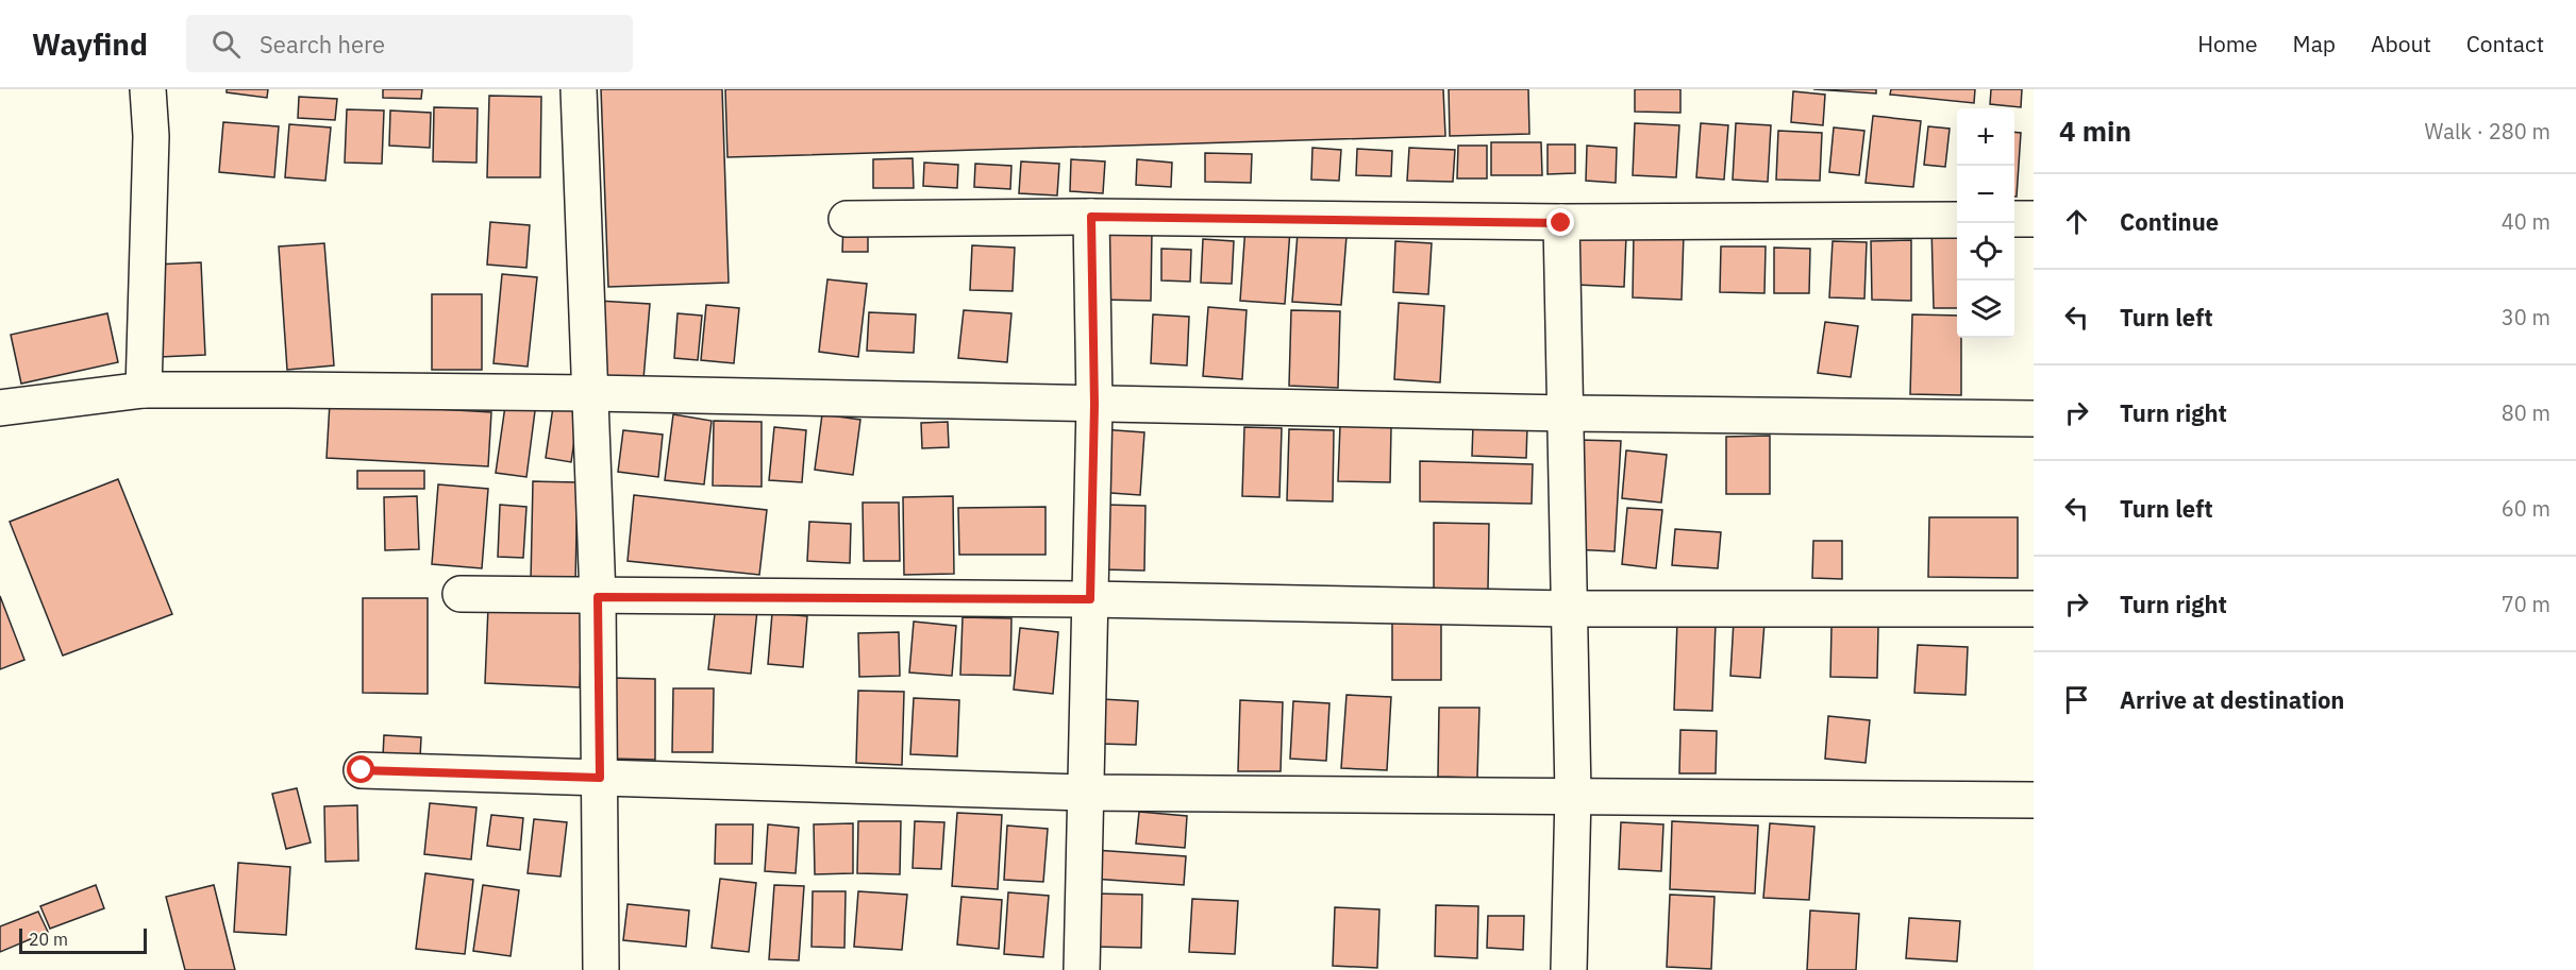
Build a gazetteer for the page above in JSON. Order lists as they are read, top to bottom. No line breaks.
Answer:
{"scale_bar":"20 m","page":{"header":"Wayfind","search":"Search here","nav":["Home","Map","About","Contact"],"heading":["4 min","Walk · 280 m"],"map_buttons":["+","−"],"list":[["Continue","40 m"],["Turn left","30 m"],["Turn right","80 m"],["Turn left","60 m"],["Turn right","70 m"],"Arrive at destination"],"scale":"20 m"}}
